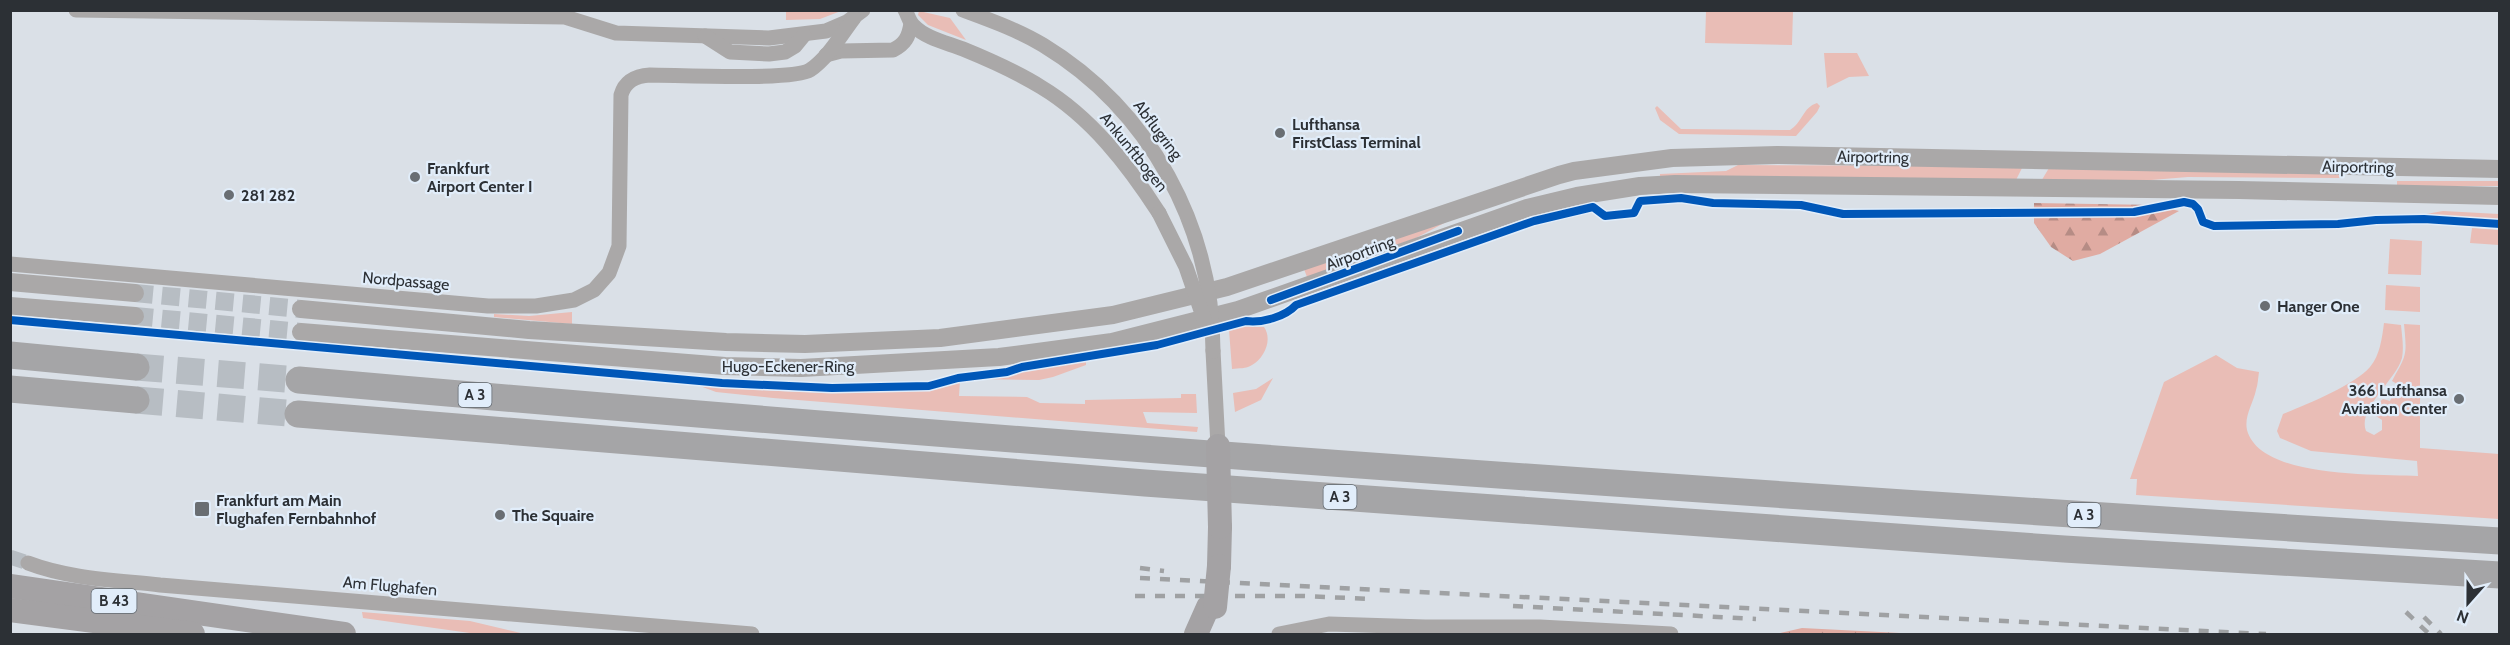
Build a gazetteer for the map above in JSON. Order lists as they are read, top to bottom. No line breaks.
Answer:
{"streets":{"highway":["A 3","B 43"],"street":["Abflugring","Ankunftbogen","Airportring","Nordpassage","Hugo-Eckener-Ring","Am Flughafen"]},"crossings":[["Abflugring","Ankunftbogen"],["Airportring","Hugo-Eckener-Ring"]],"places":{"other":["Lufthansa FirstClass Terminal","Frankfurt Airport Center I","281 282","Hanger One","366 Lufthansa Aviation Center","The Squaire"],"transit":["Frankfurt am Main Flughafen Fernbahnhof"]},"north":"bottom"}
